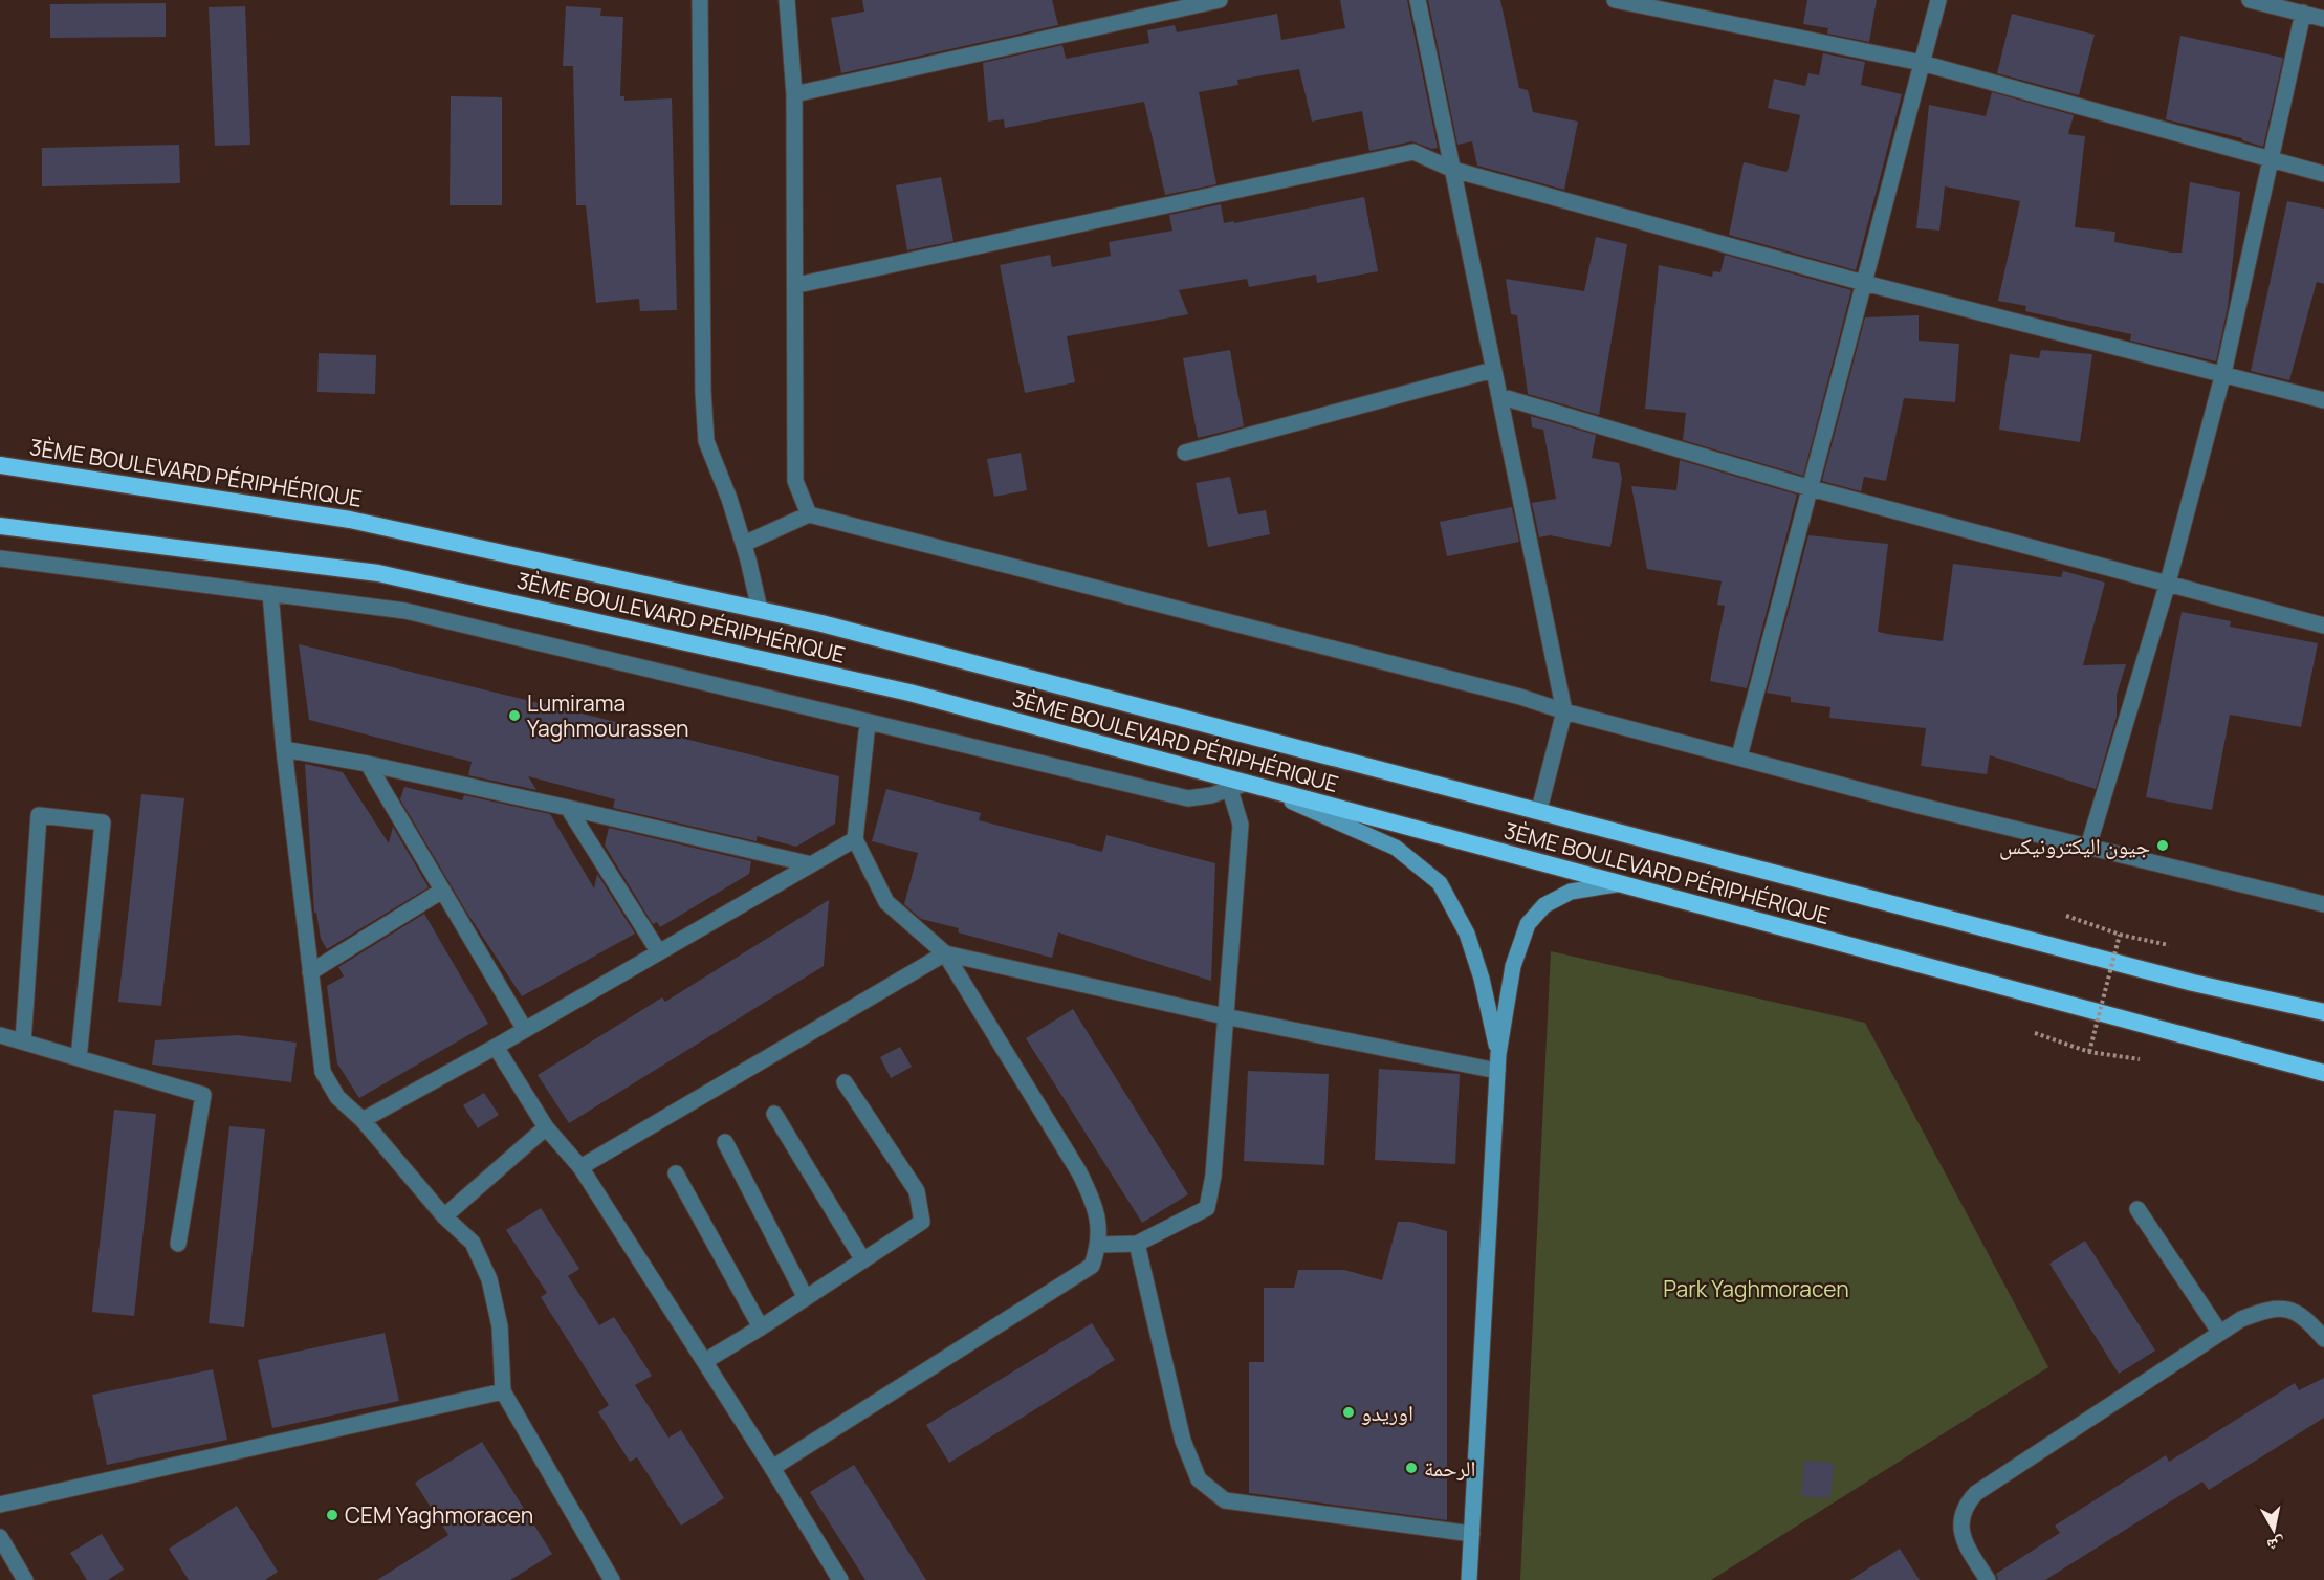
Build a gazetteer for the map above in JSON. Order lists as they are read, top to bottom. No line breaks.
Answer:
{"streets":{"highway":["3ÈME BOULEVARD PÉRIPHÉRIQUE"]},"parks":["Park Yaghmoracen"],"places":["Lumirama Yaghmourassen","جيون اليكترونيكس","اوريدو","الرحمة","CEM Yaghmoracen"],"north":"bottom"}
